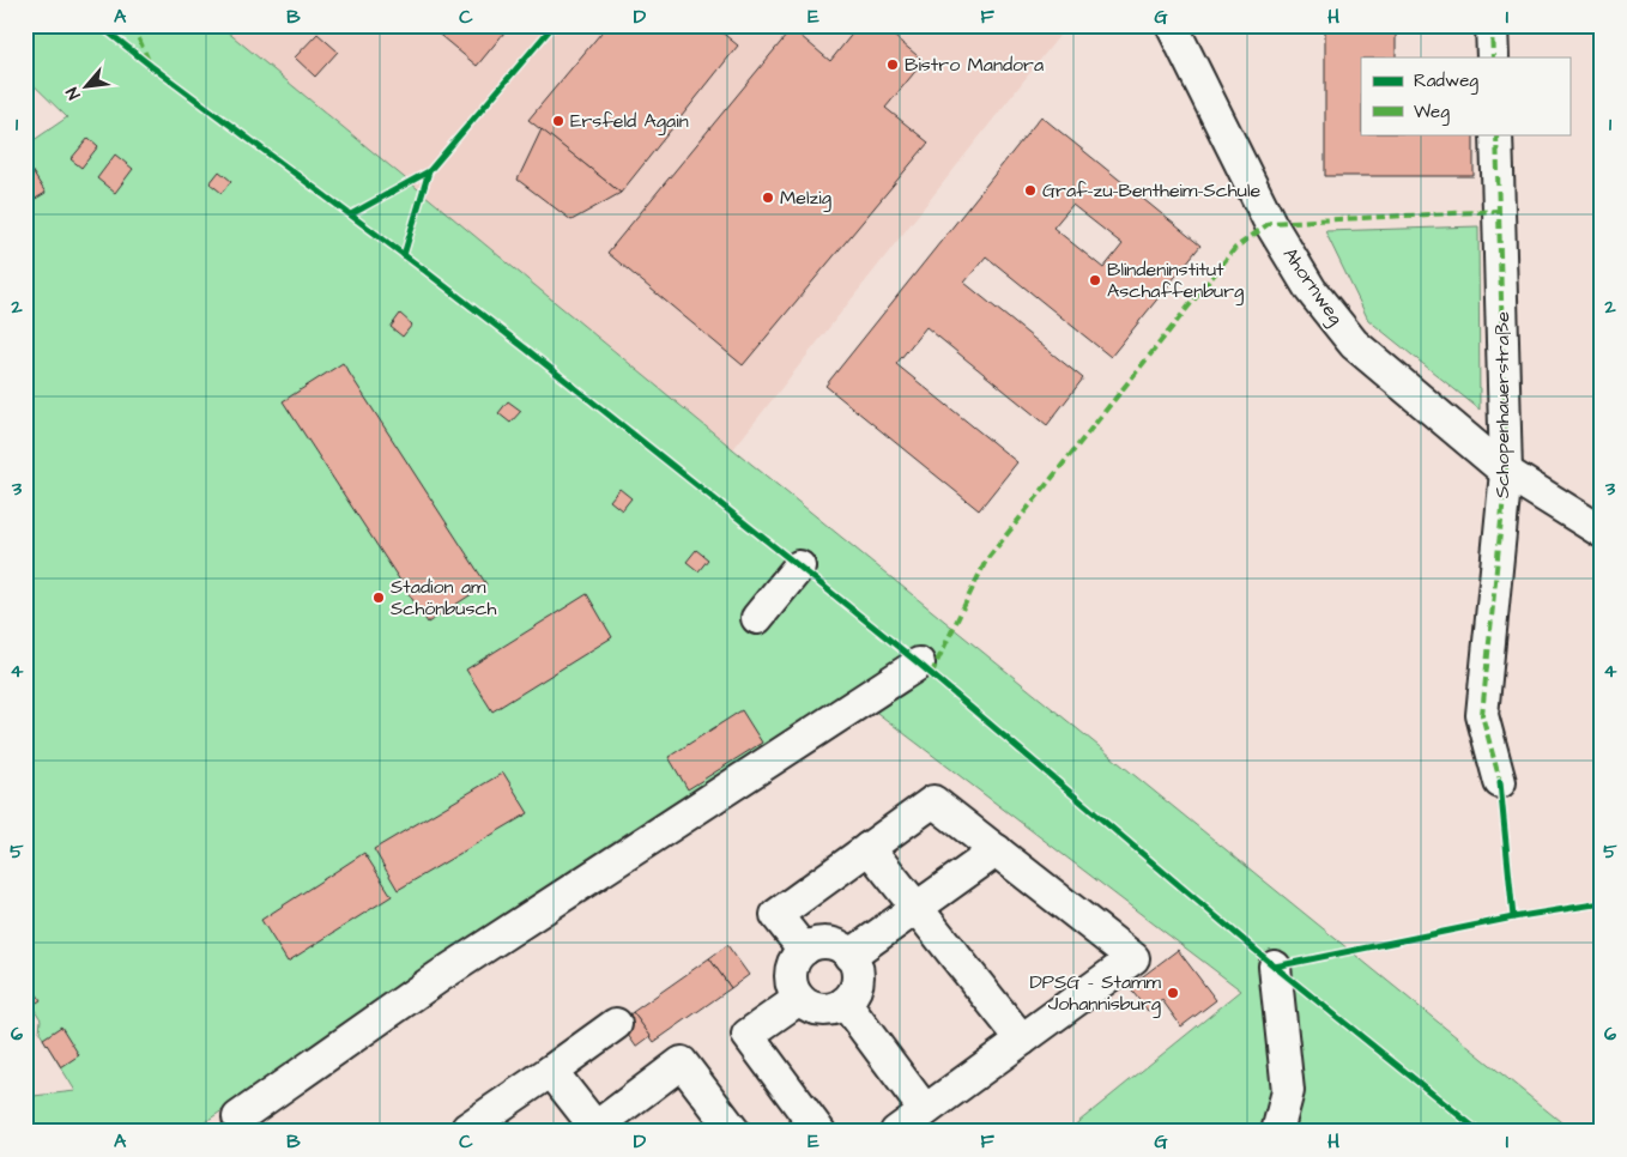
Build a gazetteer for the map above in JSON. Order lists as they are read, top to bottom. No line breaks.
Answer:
{"streets":{"street":["Ahornweg","Schopenhauerstraße"]},"crossings":[["Ahornweg","Schopenhauerstraße"]],"places":["Bistro Mandora","Ersfeld Again","Graf-zu-Bentheim-Schule","Melzig","Blindeninstitut Aschaffenburg","Stadion am Schönbusch","DPSG - Stamm Johannisburg"],"legend":["Radweg","Weg"],"north":"bottom left","grid":{"columns":["A","B","C","D","E","F","G","H","I"],"rows":["1","2","3","4","5","6"]}}
